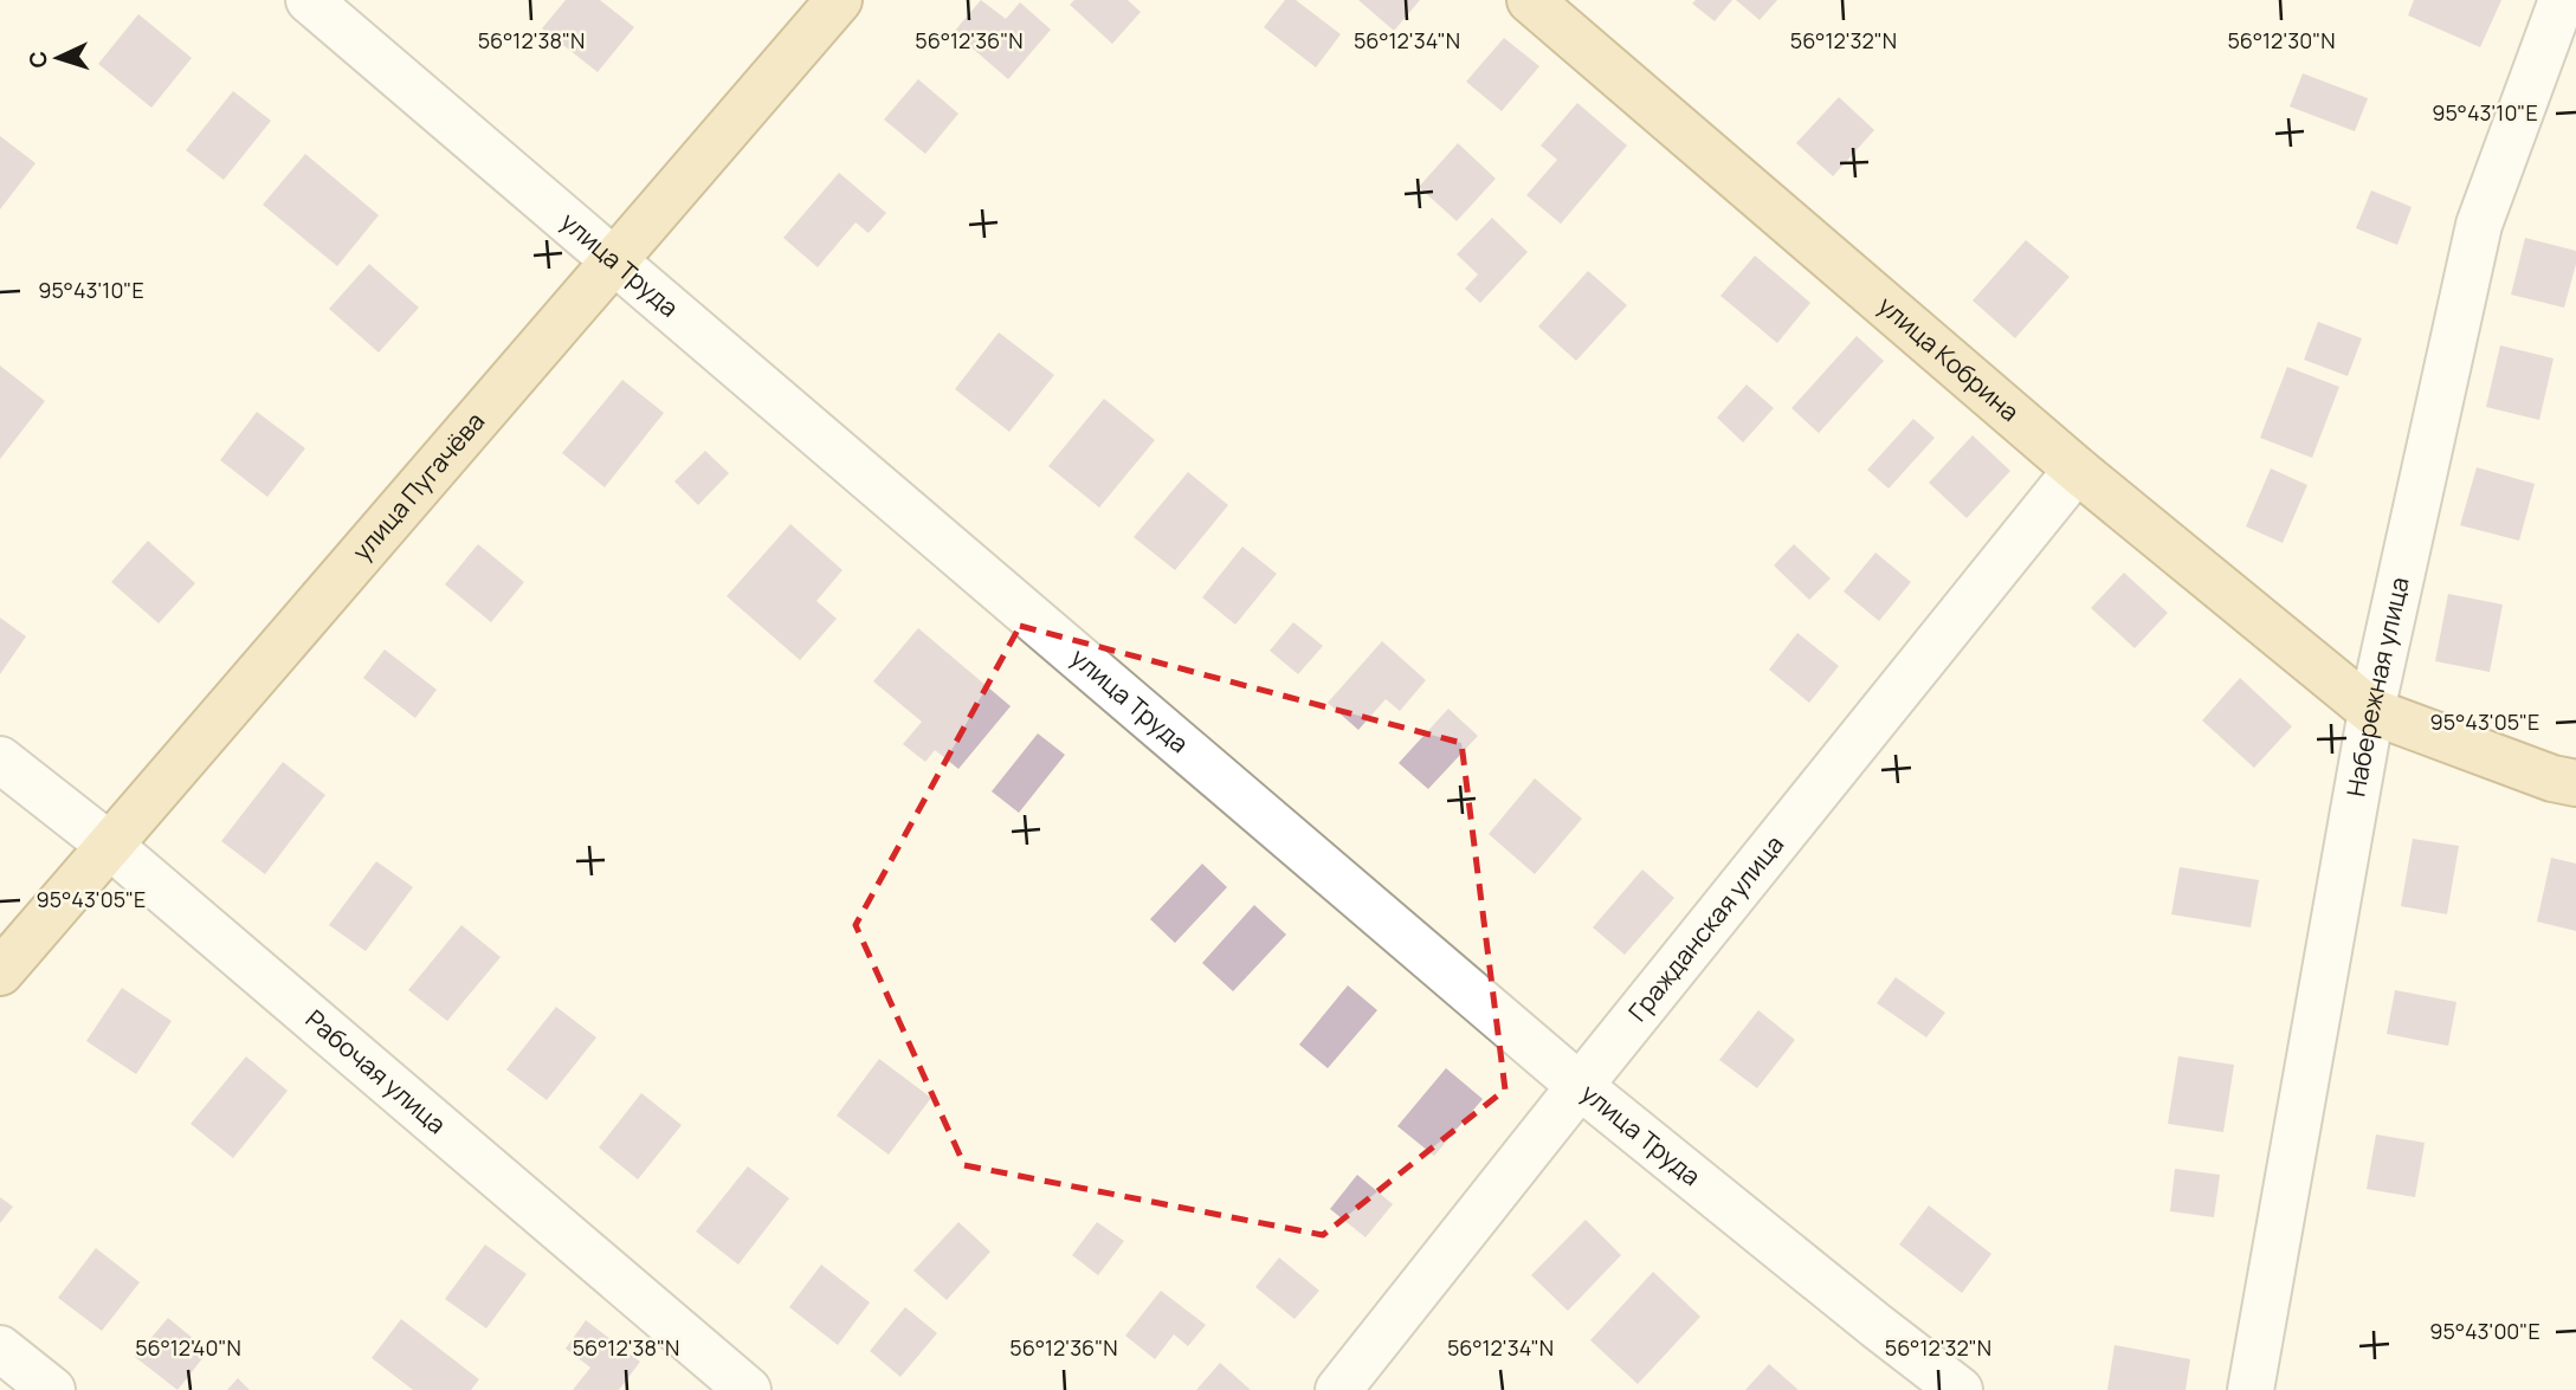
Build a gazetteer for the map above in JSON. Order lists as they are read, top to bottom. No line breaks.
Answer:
{"streets":{"main road":["улица Кобрина","улица Пугачёва"],"street":["улица Труда","Набережная улица","Гражданская улица","Рабочая улица"]},"crossings":[["улица Труда","улица Пугачёва"],["улица Труда","Гражданская улица"],["улица Кобрина","Набережная улица"],["улица Кобрина","Гражданская улица"],["улица Пугачёва","Рабочая улица"]],"north":"left","coordinates":["56°12'38\"N","56°12'36\"N","56°12'34\"N","56°12'32\"N","56°12'30\"N","95°43'10\"E","95°43'05\"E","95°43'00\"E","56°12'40\"N"]}
